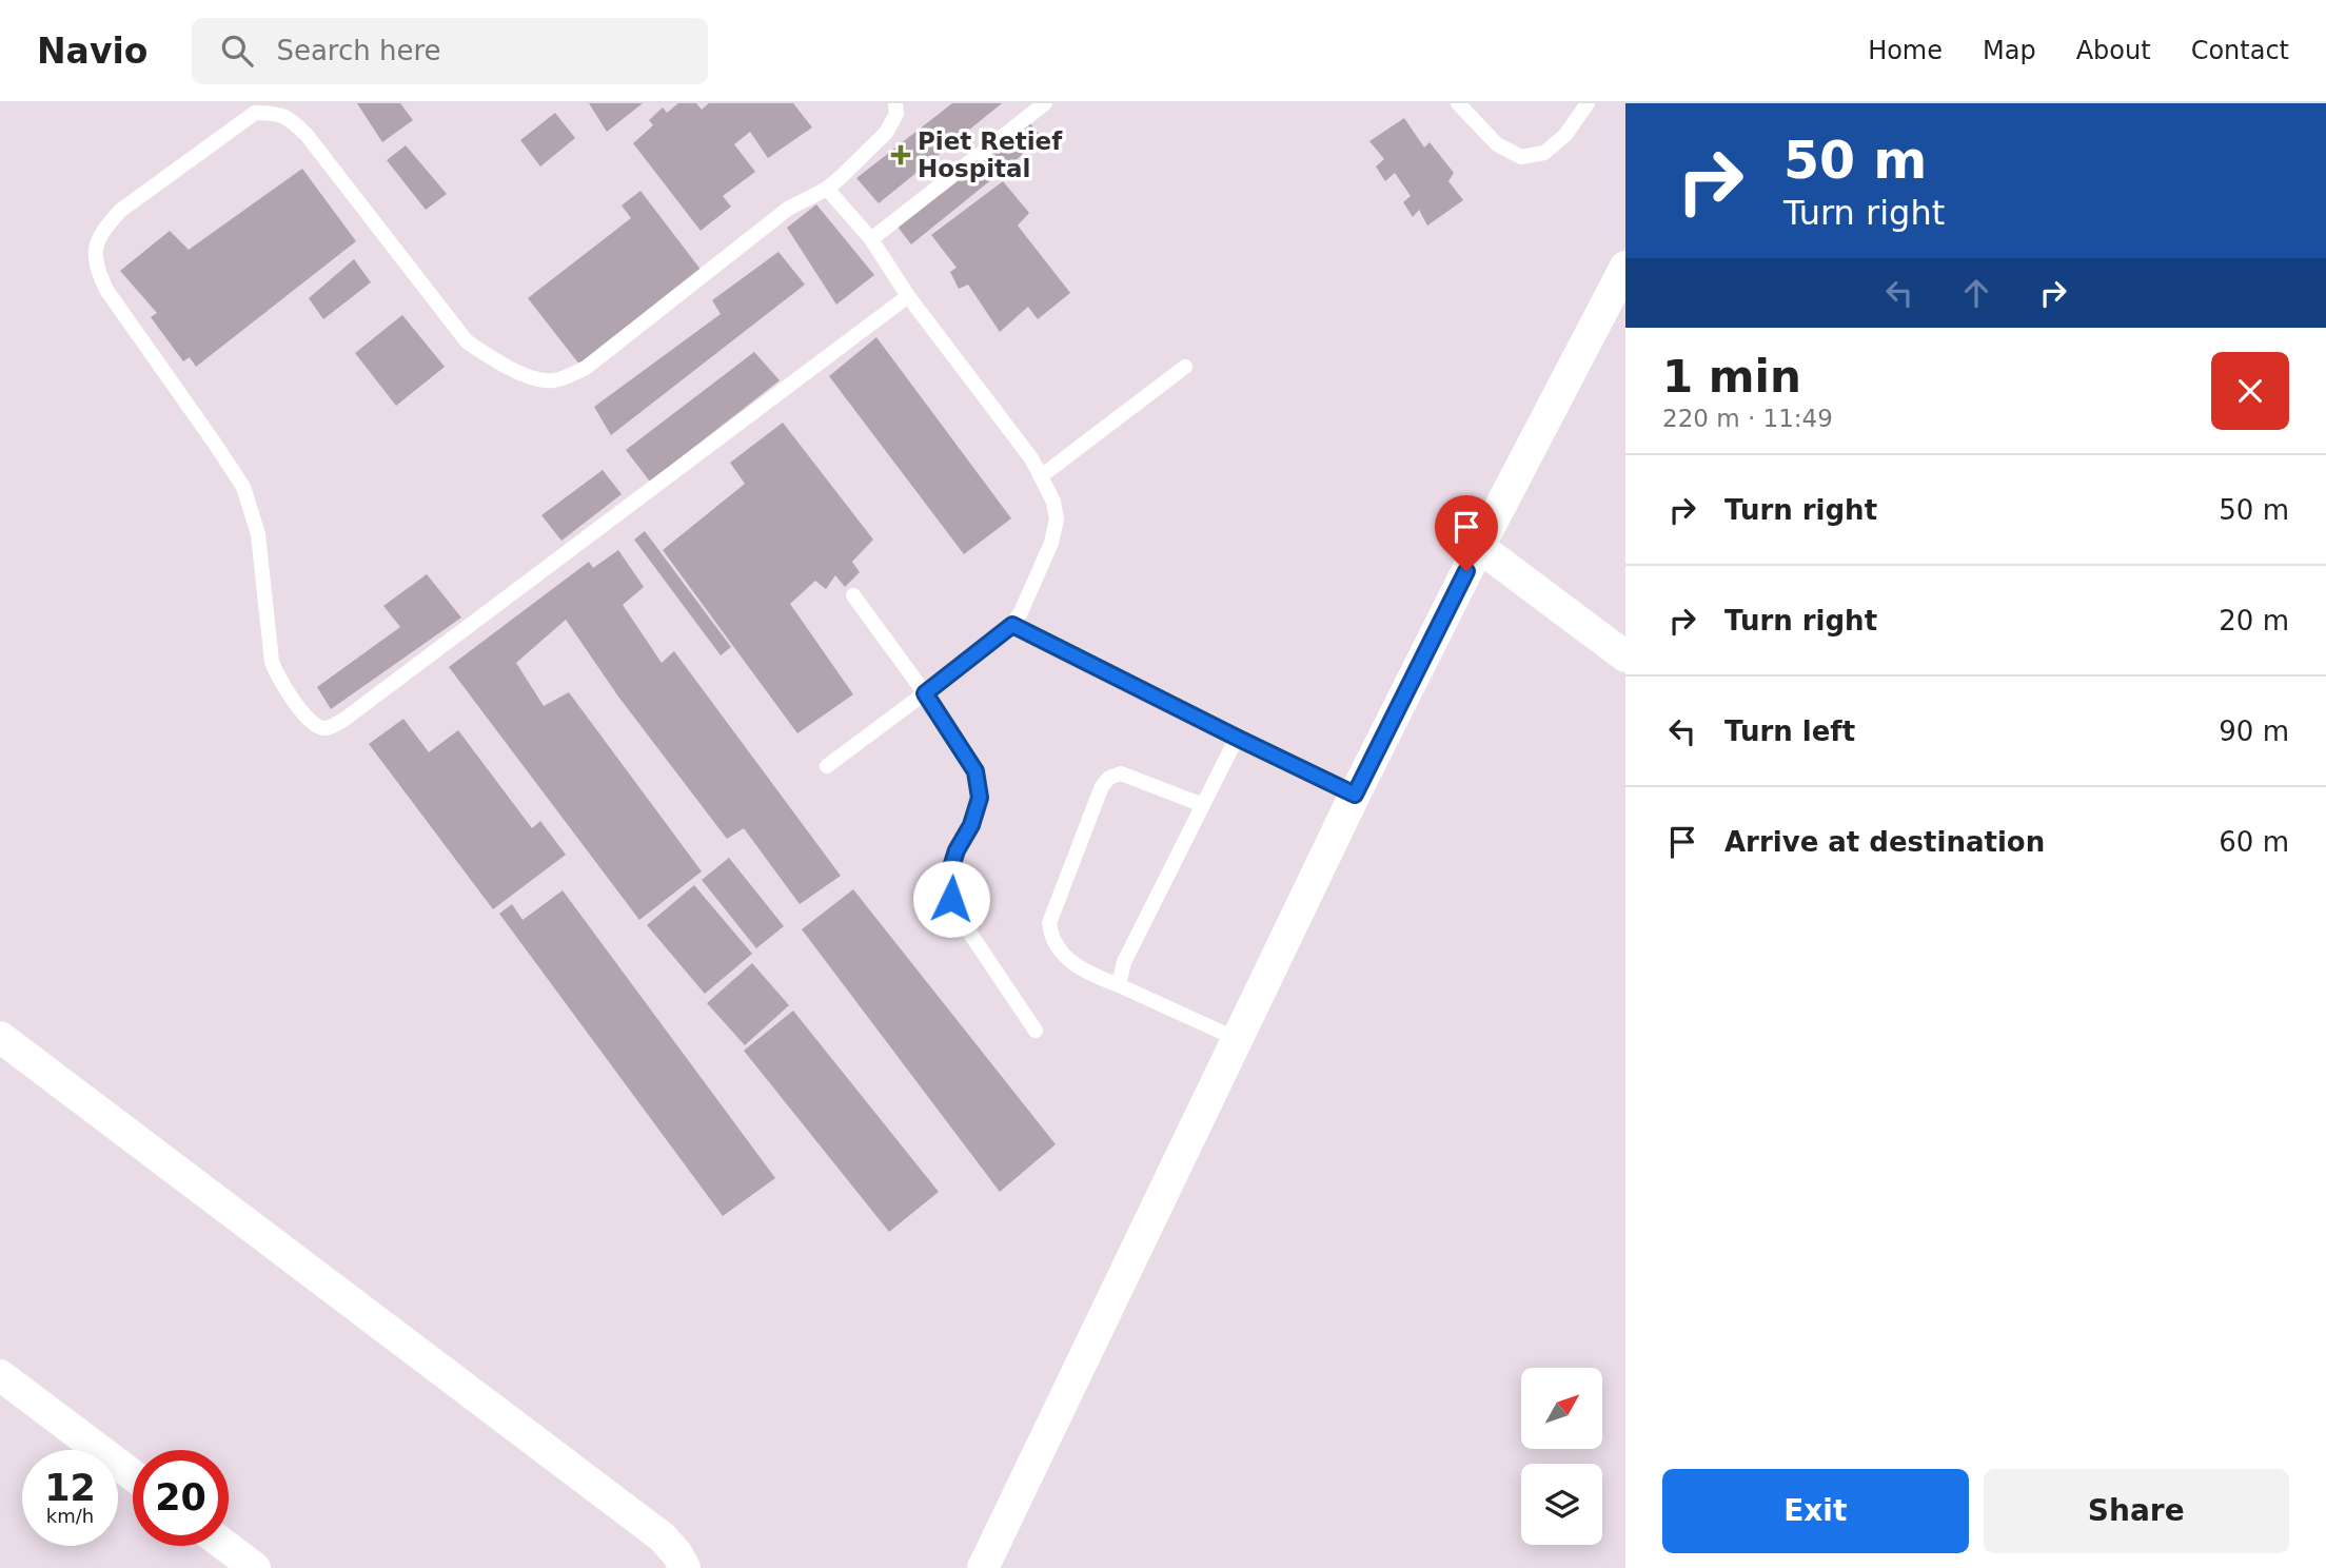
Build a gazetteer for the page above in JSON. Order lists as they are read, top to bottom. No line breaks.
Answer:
{"places":{"health":["Piet Retief Hospital"]},"north":"top right","page":{"header":"Navio","search":"Search here","nav":["Home","Map","About","Contact"],"turn":["50 m","Turn right"],"heading":["1 min","220 m · 11:49"],"list":[{"name":"Turn right","value":"50 m"},{"name":"Turn right","value":"20 m"},{"name":"Turn left","value":"90 m"},{"name":"Arrive at destination","value":"60 m"}],"speed":"12 km/h","limit":"20","buttons":["Exit","Share"]}}
